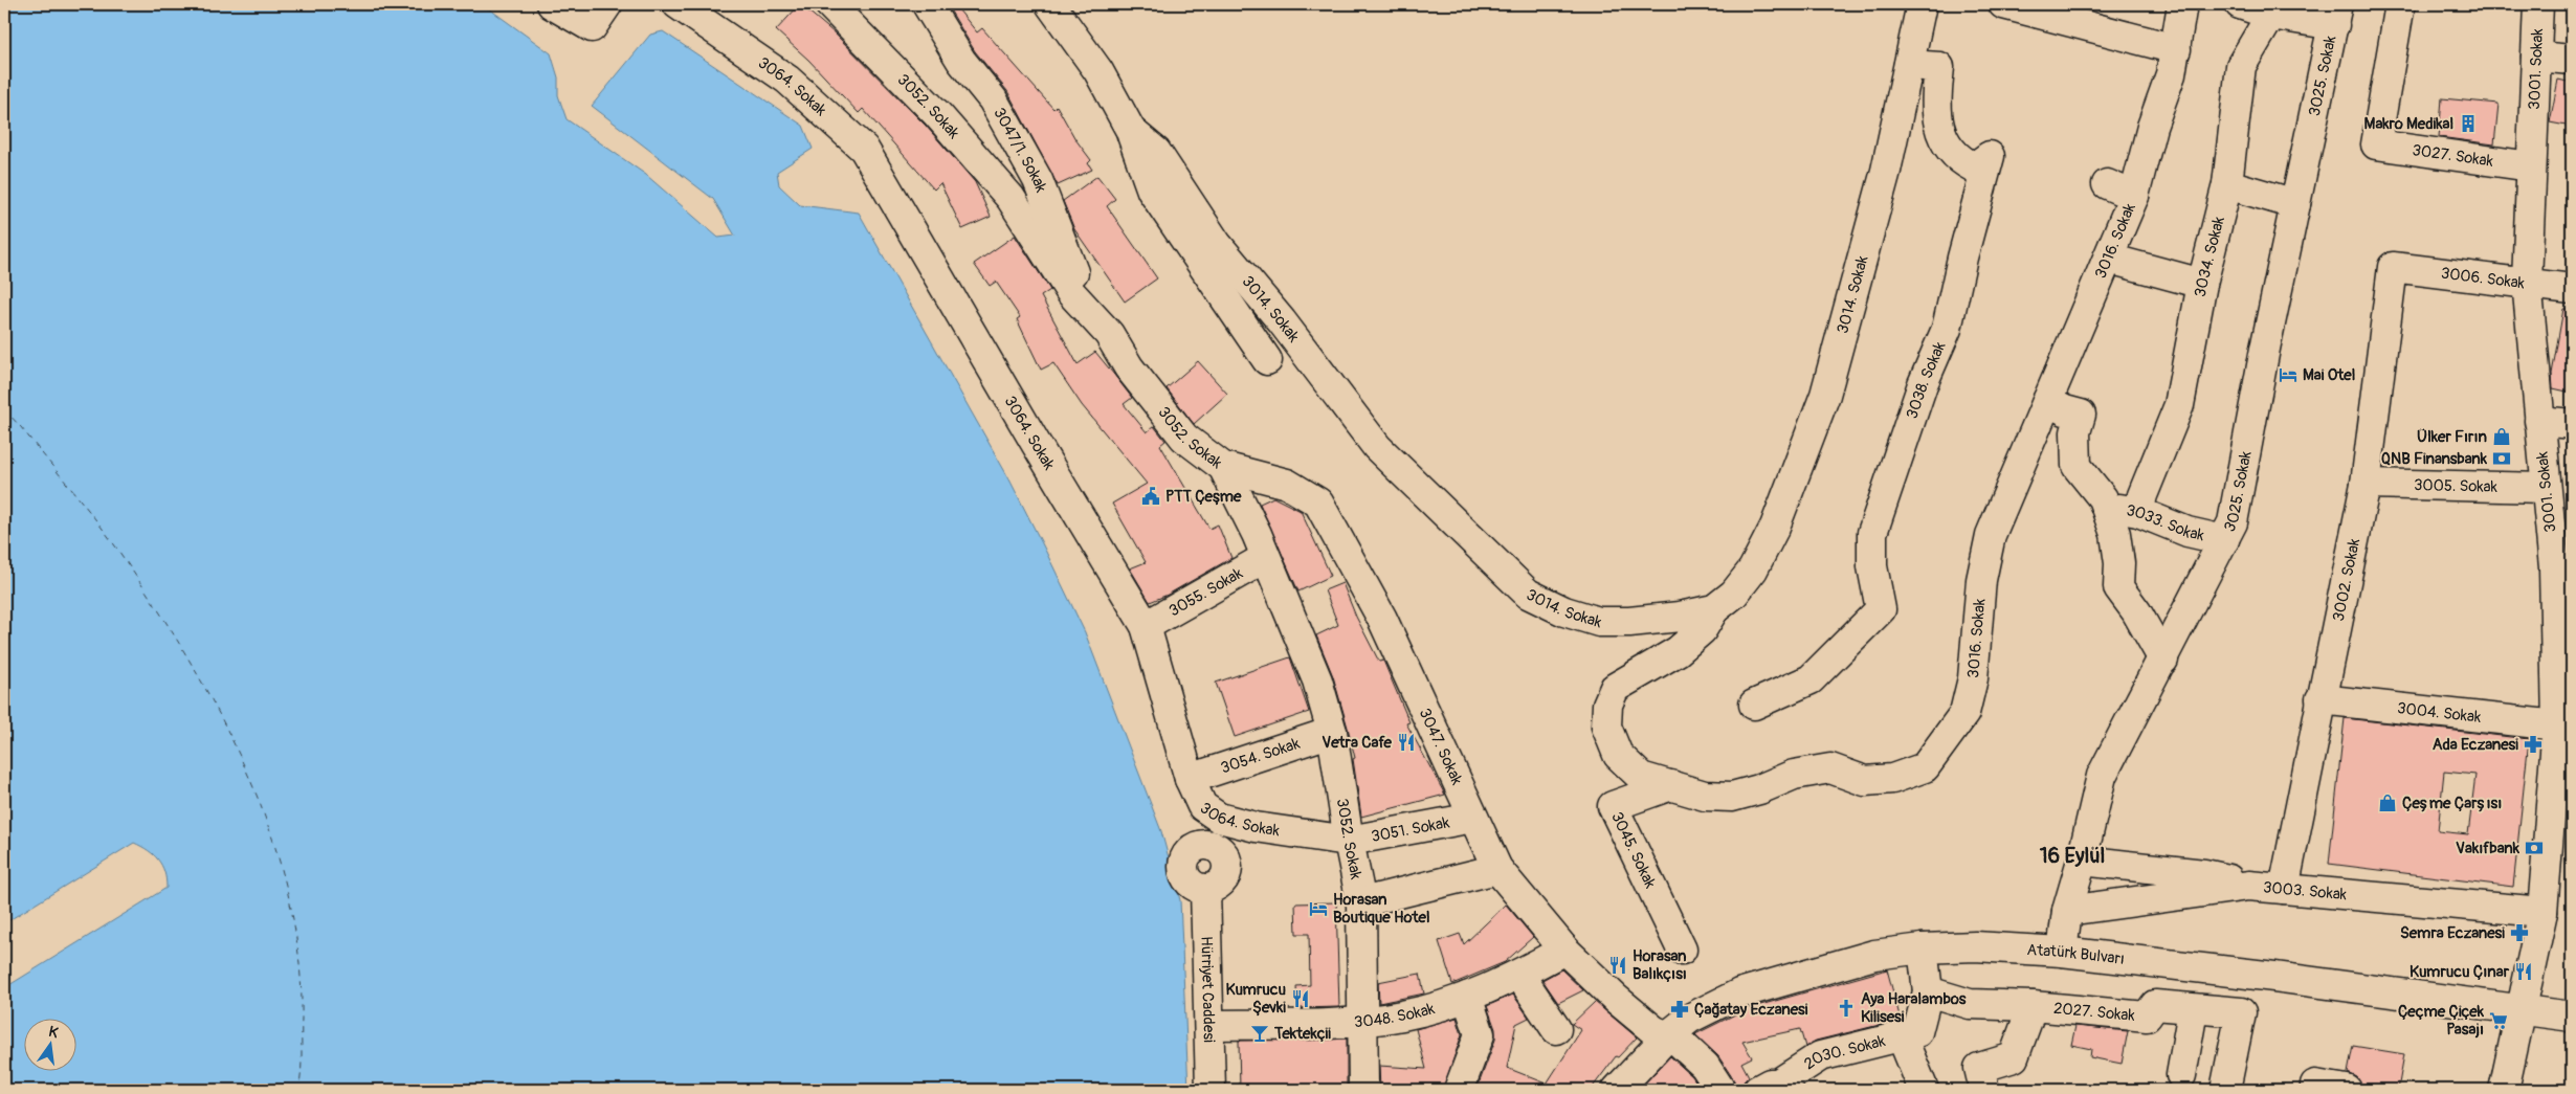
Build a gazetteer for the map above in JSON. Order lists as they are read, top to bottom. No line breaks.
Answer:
{"streets":{"street":["3001. Sokak","3025. Sokak","3064. Sokak","3052. Sokak","3047/1. Sokak","3027. Sokak","3016. Sokak","3034. Sokak","3006. Sokak","3014. Sokak","3038. Sokak","3005. Sokak","3033. Sokak","3002. Sokak","3055. Sokak","3004. Sokak","3047. Sokak","3054. Sokak","3051. Sokak","3045. Sokak","3003. Sokak","Atatürk Bulvarı","Hürriyet Caddesi","2027. Sokak","3048. Sokak","2030. Sokak"]},"crossings":[["3001. Sokak","3027. Sokak"],["3001. Sokak","3006. Sokak"],["3001. Sokak","3005. Sokak"],["3001. Sokak","3004. Sokak"],["3001. Sokak","3003. Sokak"],["3001. Sokak","Atatürk Bulvarı"],["3025. Sokak","3033. Sokak"],["3025. Sokak","3003. Sokak"],["3025. Sokak","Atatürk Bulvarı"],["3064. Sokak","3052. Sokak"],["3064. Sokak","3055. Sokak"],["3064. Sokak","3054. Sokak"],["3064. Sokak","3051. Sokak"],["3052. Sokak","3047/1. Sokak"],["3052. Sokak","3055. Sokak"],["3052. Sokak","3047. Sokak"],["3052. Sokak","3054. Sokak"],["3052. Sokak","3051. Sokak"],["3052. Sokak","3048. Sokak"],["3016. Sokak","3014. Sokak"],["3016. Sokak","3045. Sokak"],["3034. Sokak","3033. Sokak"],["3006. Sokak","3002. Sokak"],["3014. Sokak","3038. Sokak"],["3005. Sokak","3002. Sokak"],["3002. Sokak","3004. Sokak"],["3002. Sokak","3003. Sokak"],["3047. Sokak","3051. Sokak"],["3047. Sokak","Atatürk Bulvarı"],["3047. Sokak","3048. Sokak"],["Atatürk Bulvarı","2030. Sokak"],["Hürriyet Caddesi","3048. Sokak"],["2027. Sokak","2030. Sokak"]],"districts":["16 Eylül"],"places":{"building":["Makro Medikal"],"hotel":["Mai Otel","Horasan Boutique Hotel"],"shop":["Ülker Fırın","Çeșme Çarșısı"],"bank":["QNB Finansbank","Vakıfbank"],"public building":["PTT Çeşme"],"restaurant":["Vetra Cafe","Horasan Balıkçısı","Kumrucu Çınar","Kumrucu Şevki"],"pharmacy":["Ada Eczanesi","Semra Eczanesi","Çağatay Eczanesi"],"church":["Aya Haralambos Kilisesi"],"supermarket":["Çeçme Çiçek Pasajı"],"bar":["Tektekçii"]},"north":"top"}
